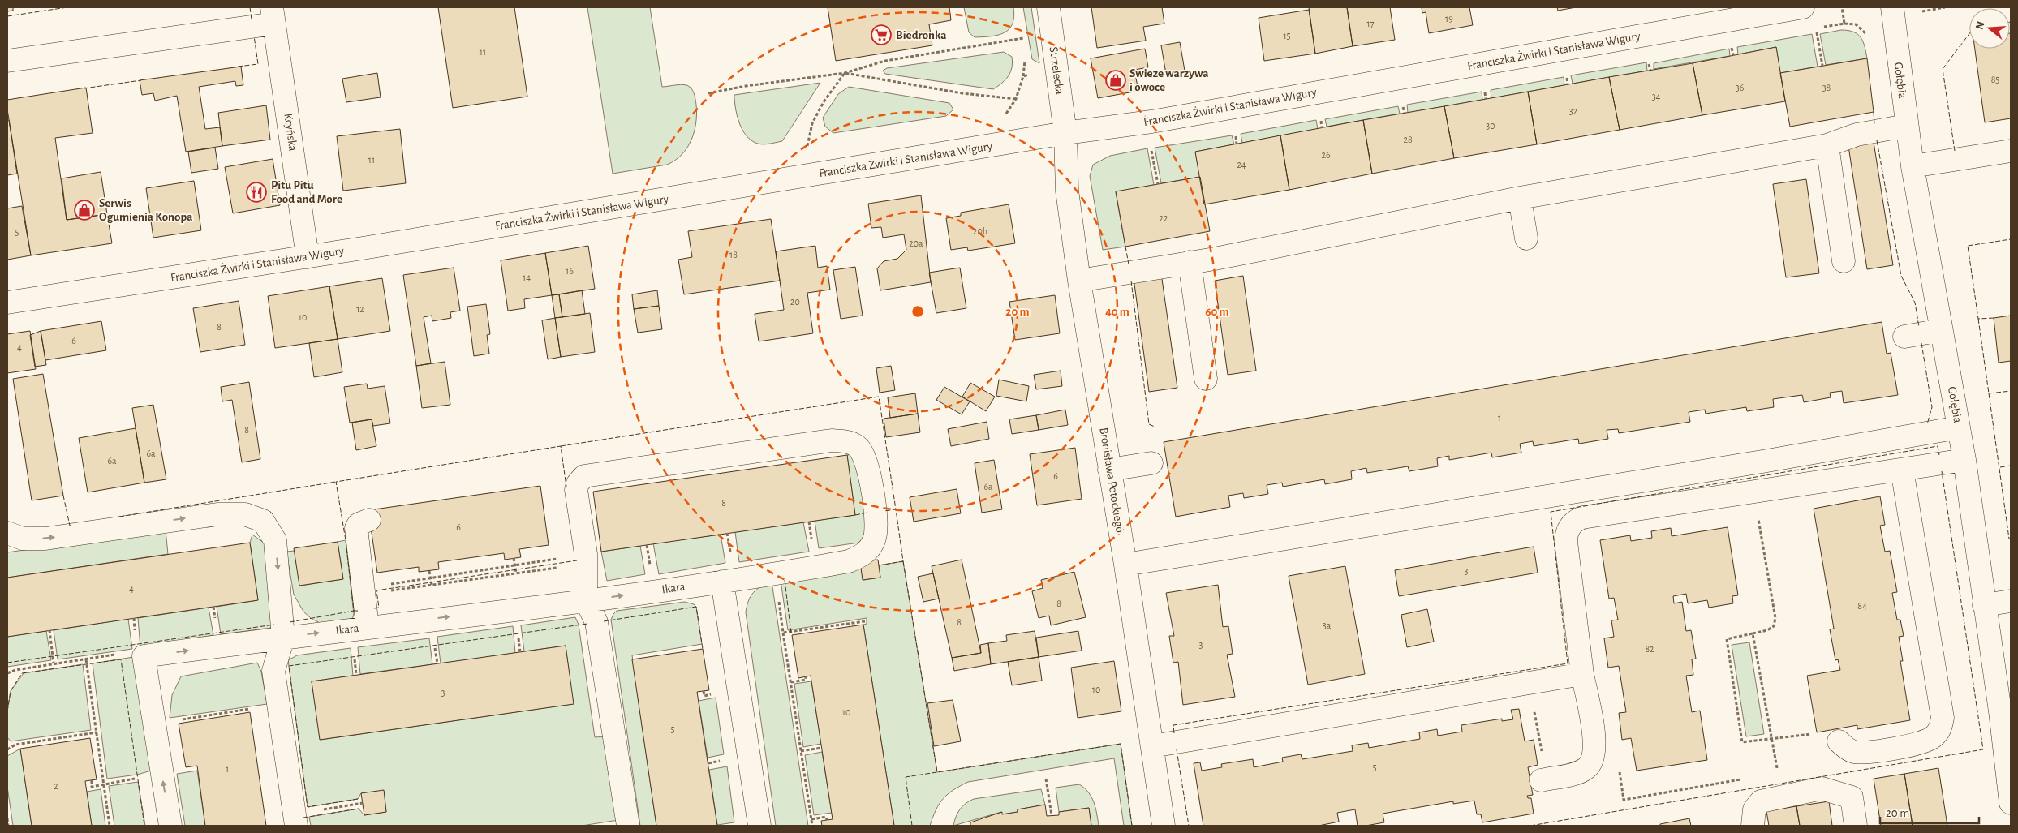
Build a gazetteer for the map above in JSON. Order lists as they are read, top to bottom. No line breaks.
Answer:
{"streets":{"street":["Franciszka Żwirki i Stanisława Wigury","Strzelecka","Gołębia","Kcyńska","Bronisława Potockiego","Ikara"]},"crossings":[["Franciszka Żwirki i Stanisława Wigury","Strzelecka"],["Franciszka Żwirki i Stanisława Wigury","Kcyńska"],["Franciszka Żwirki i Stanisława Wigury","Bronisława Potockiego"],["Strzelecka","Bronisława Potockiego"]],"one_way":["Ikara"],"places":{"supermarket":["Biedronka"],"shop":["Swieze warzywa i owoce","Serwis Ogumienia Konopa"],"restaurant":["Pitu Pitu Food and More"]},"house_numbers":["19","17","15","11","85","36","38","34","32","30","28","26","11","24","22","20b","5","20a","18","16","14","20","12","10","8","6","4","1","8","6a","6a","6","6a","8","6","3","4","8","84","8","3a","3","82","10","3","10","5","5","1","2"],"scale_bar":"20 m","north":"left","rings":["20 m","40 m","60 m"]}
